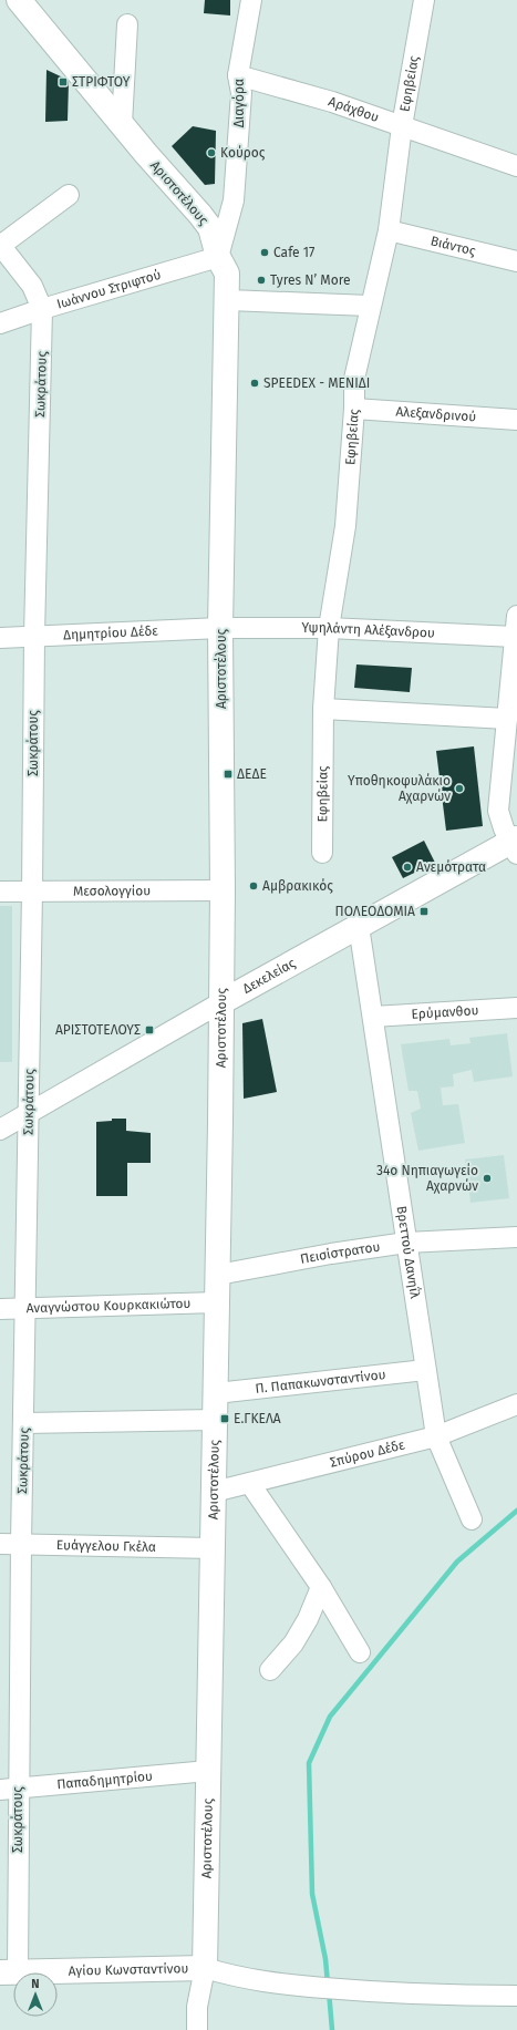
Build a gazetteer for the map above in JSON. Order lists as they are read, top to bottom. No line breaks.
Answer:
{"streets":{"main road":["Αριστοτέλους","Δεκελείας","Αγίου Κωνσταντίνου"],"street":["Εφηβείας","Διαγόρα","Αράχθου","Βιάντος","Ιωάννου Στριφτού","Σωκράτους","Αλεξανδρινού","Υψηλάντη Αλέξανδρου","Δημητρίου Δέδε","Μεσολογγίου","Ερύμανθου","Πεισίστρατου","Βρεττού Δανηΐλ","Αναγνώστου Κουρκακιώτου","Π. Παπακωνσταντίνου","Σπύρου Δέδε","Ευάγγελου Γκέλα","Παπαδημητρίου"]},"crossings":[["Εφηβείας","Αράχθου"],["Εφηβείας","Βιάντος"],["Εφηβείας","Αλεξανδρινού"],["Εφηβείας","Υψηλάντη Αλέξανδρου"],["Διαγόρα","Αράχθου"],["Διαγόρα","Αριστοτέλους"],["Διαγόρα","Ιωάννου Στριφτού"],["Αριστοτέλους","Ιωάννου Στριφτού"],["Αριστοτέλους","Υψηλάντη Αλέξανδρου"],["Αριστοτέλους","Δημητρίου Δέδε"],["Αριστοτέλους","Μεσολογγίου"],["Αριστοτέλους","Δεκελείας"],["Αριστοτέλους","Πεισίστρατου"],["Αριστοτέλους","Αναγνώστου Κουρκακιώτου"],["Αριστοτέλους","Π. Παπακωνσταντίνου"],["Αριστοτέλους","Σπύρου Δέδε"],["Αριστοτέλους","Ευάγγελου Γκέλα"],["Αριστοτέλους","Παπαδημητρίου"],["Αριστοτέλους","Αγίου Κωνσταντίνου"],["Ιωάννου Στριφτού","Σωκράτους"],["Σωκράτους","Δημητρίου Δέδε"],["Σωκράτους","Μεσολογγίου"],["Σωκράτους","Δεκελείας"],["Σωκράτους","Αναγνώστου Κουρκακιώτου"],["Σωκράτους","Ευάγγελου Γκέλα"],["Σωκράτους","Παπαδημητρίου"],["Σωκράτους","Αγίου Κωνσταντίνου"],["Υψηλάντη Αλέξανδρου","Δημητρίου Δέδε"],["Δεκελείας","Βρεττού Δανηΐλ"],["Ερύμανθου","Βρεττού Δανηΐλ"],["Πεισίστρατου","Βρεττού Δανηΐλ"],["Βρεττού Δανηΐλ","Π. Παπακωνσταντίνου"],["Βρεττού Δανηΐλ","Σπύρου Δέδε"]],"places":{"transit":["ΣΤΡΙΦΤΟΥ","ΔΕΔΕ","ΠΟΛΕΟΔΟΜΙΑ","ΑΡΙΣΤΟΤΕΛΟΥΣ","Ε.ΓΚΕΛΑ"],"other":["Κούρος","Cafe 17","Tyres N’ More","SPEEDEX - ΜΕΝΙΔΙ","Υποθηκοφυλάκιο Αχαρνών","Ανεμότρατα","Αμβρακικός","34o Νηπιαγωγείο Αχαρνών"]},"north":"top"}
